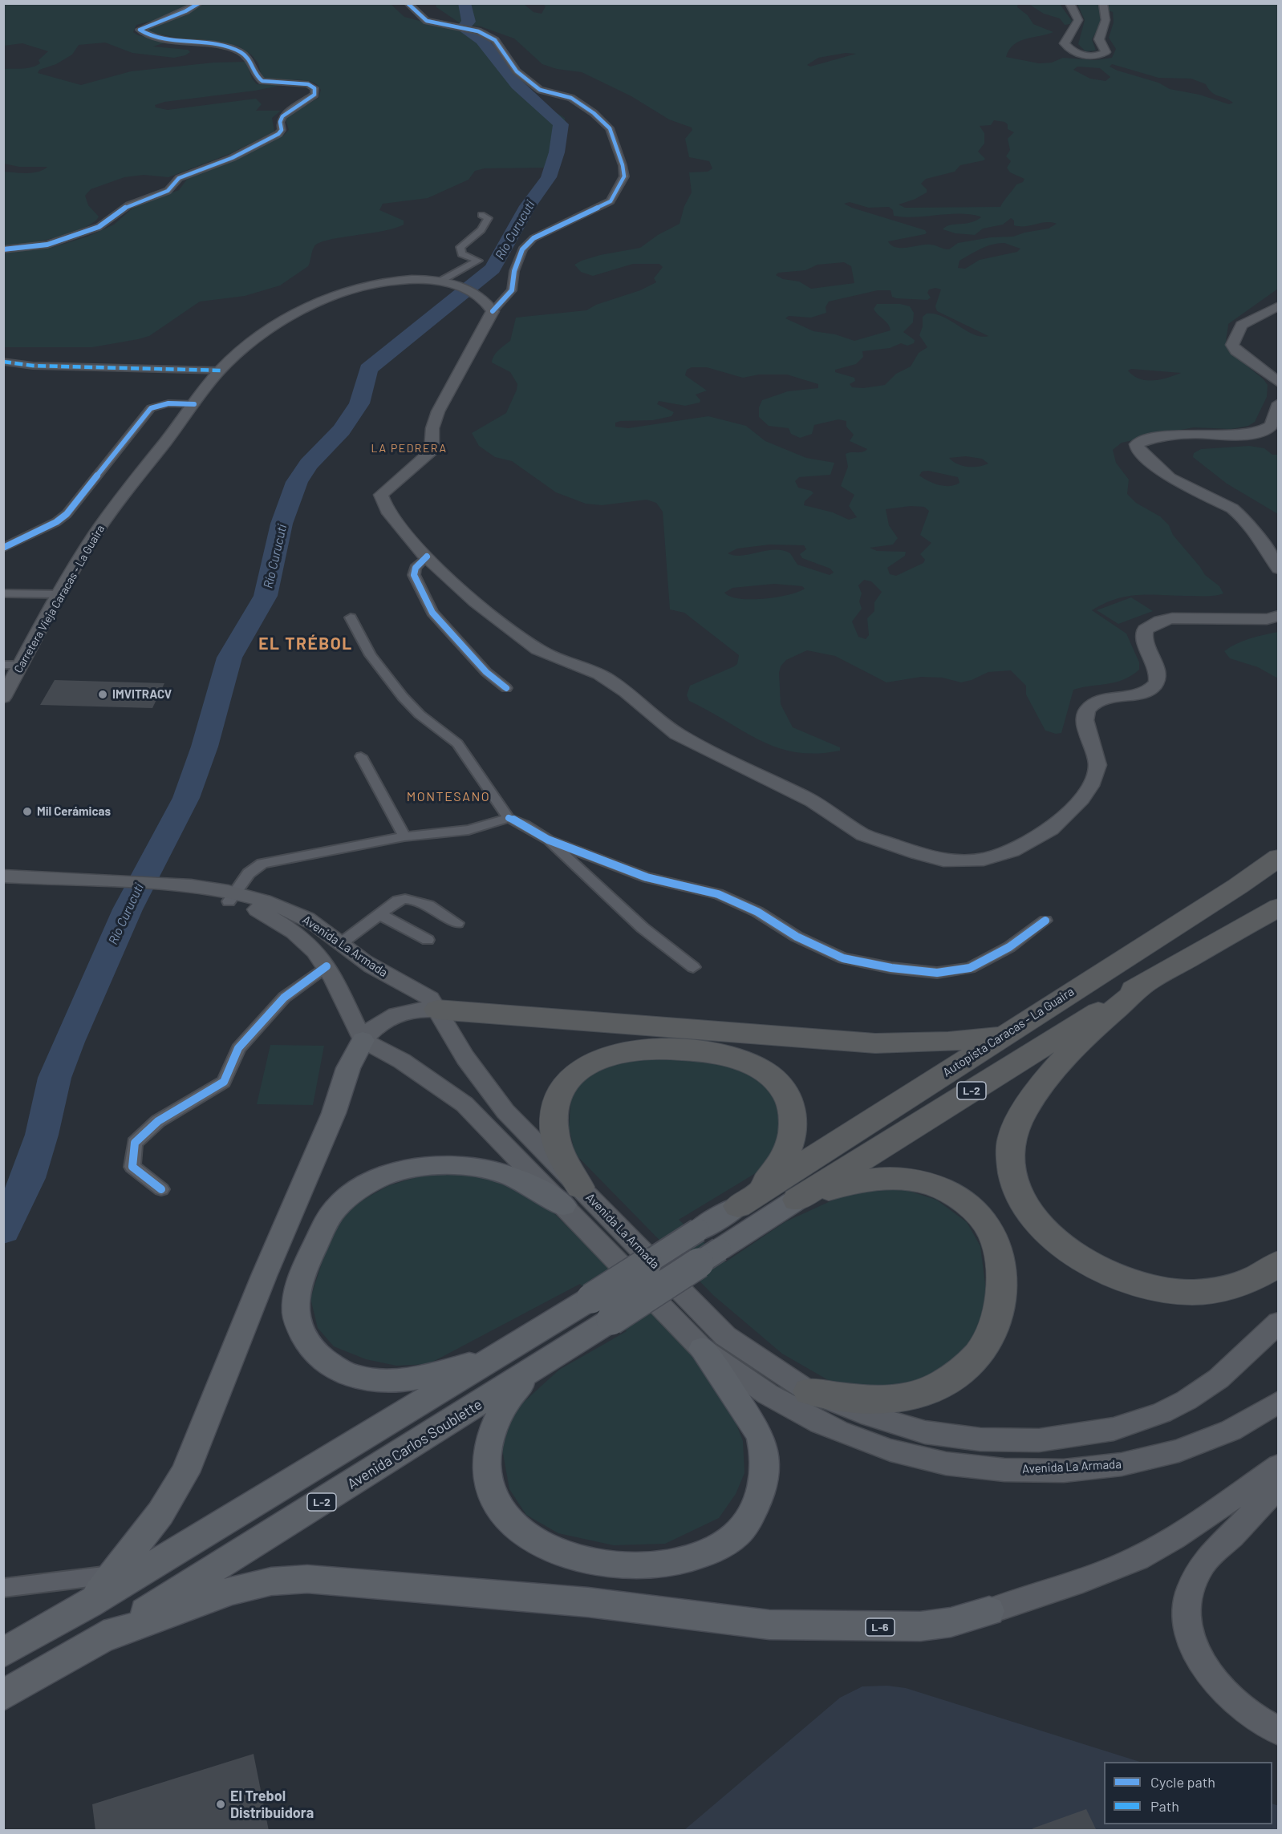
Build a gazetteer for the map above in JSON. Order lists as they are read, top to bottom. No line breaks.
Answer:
{"streets":{"highway":["Autopista Caracas - La Guaira","L-2"],"main road":["Carretera Vieja Caracas - La Guaira","Avenida La Armada","Avenida Carlos Soublette","L-6"]},"crossings":[["Autopista Caracas - La Guaira","L-2"],["L-2","Avenida Carlos Soublette"],["Avenida Carlos Soublette","L-6"]],"districts":["LA PEDRERA","EL TRÉBOL","MONTESANO"],"water":["Río Curucutí"],"places":["IMVITRACV","Mil Cerámicas","El Trebol Distribuidora"],"legend":["Cycle path","Path"]}
